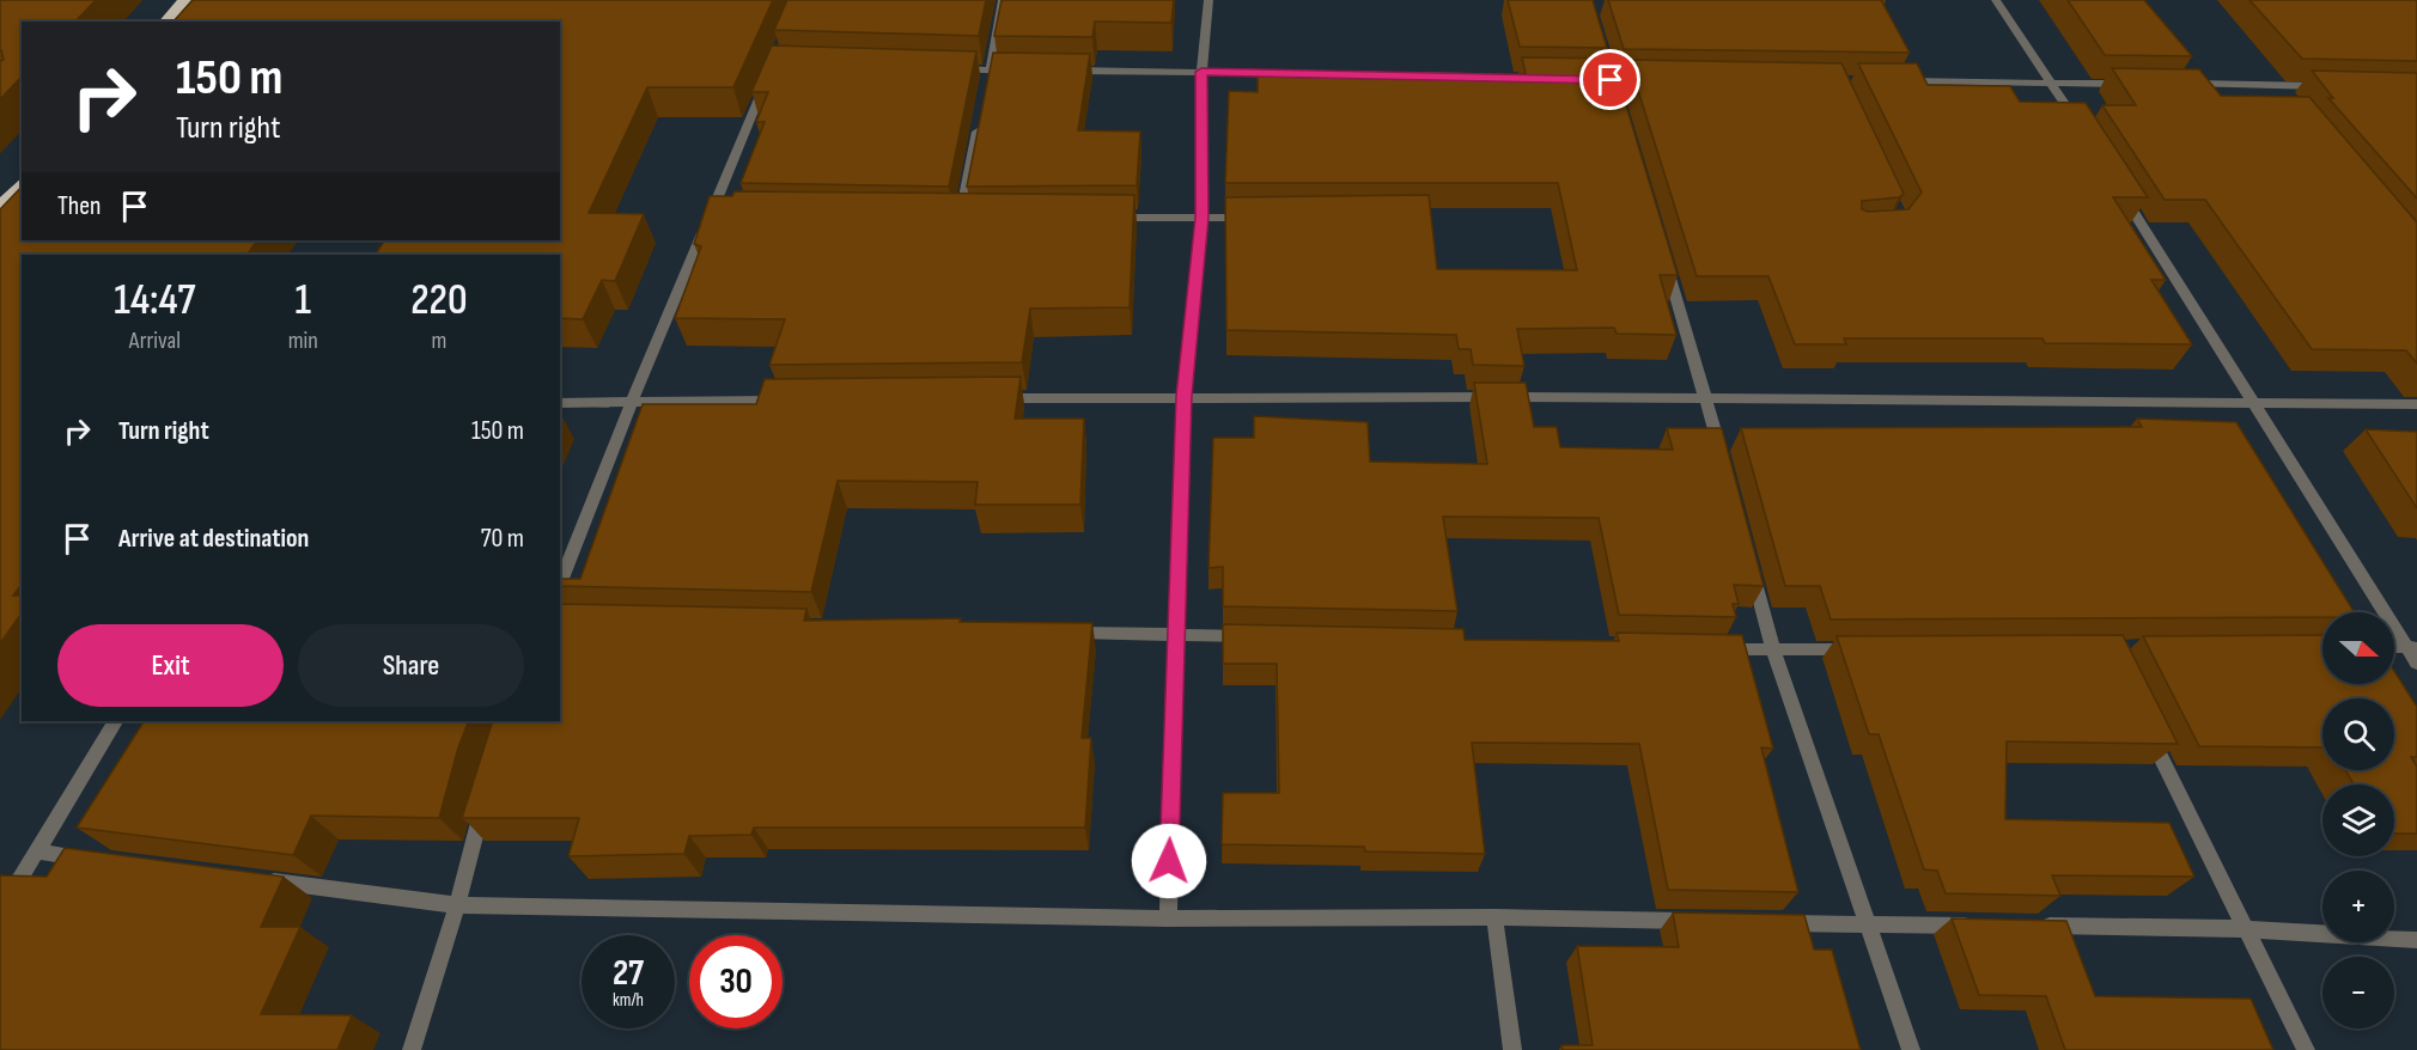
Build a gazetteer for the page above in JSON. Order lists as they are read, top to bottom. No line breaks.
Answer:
{"north":"right","page":{"turn":["150 m","Turn right"],"then":"Then","eta":["14:47","Arrival","1","min","220","m"],"list":[{"name":"Turn right","value":"150 m"},{"name":"Arrive at destination","value":"70 m"}],"buttons":["Exit","Share"],"map_buttons":["+","−"],"speed":"27 km/h","limit":"30"}}
